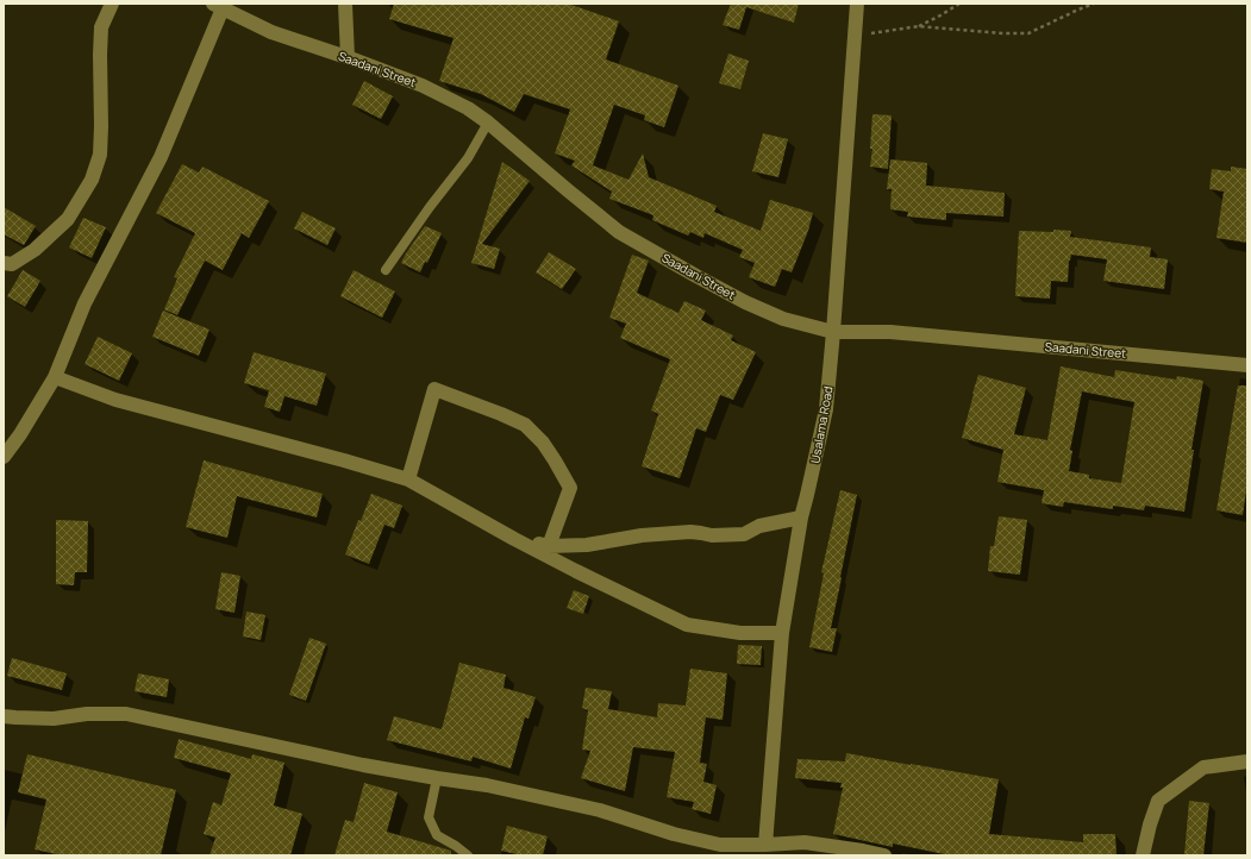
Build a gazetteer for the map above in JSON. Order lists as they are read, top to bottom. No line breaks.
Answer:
{"streets":{"street":["Saadani Street","Usalama Road"]},"crossings":[["Saadani Street","Usalama Road"]]}
